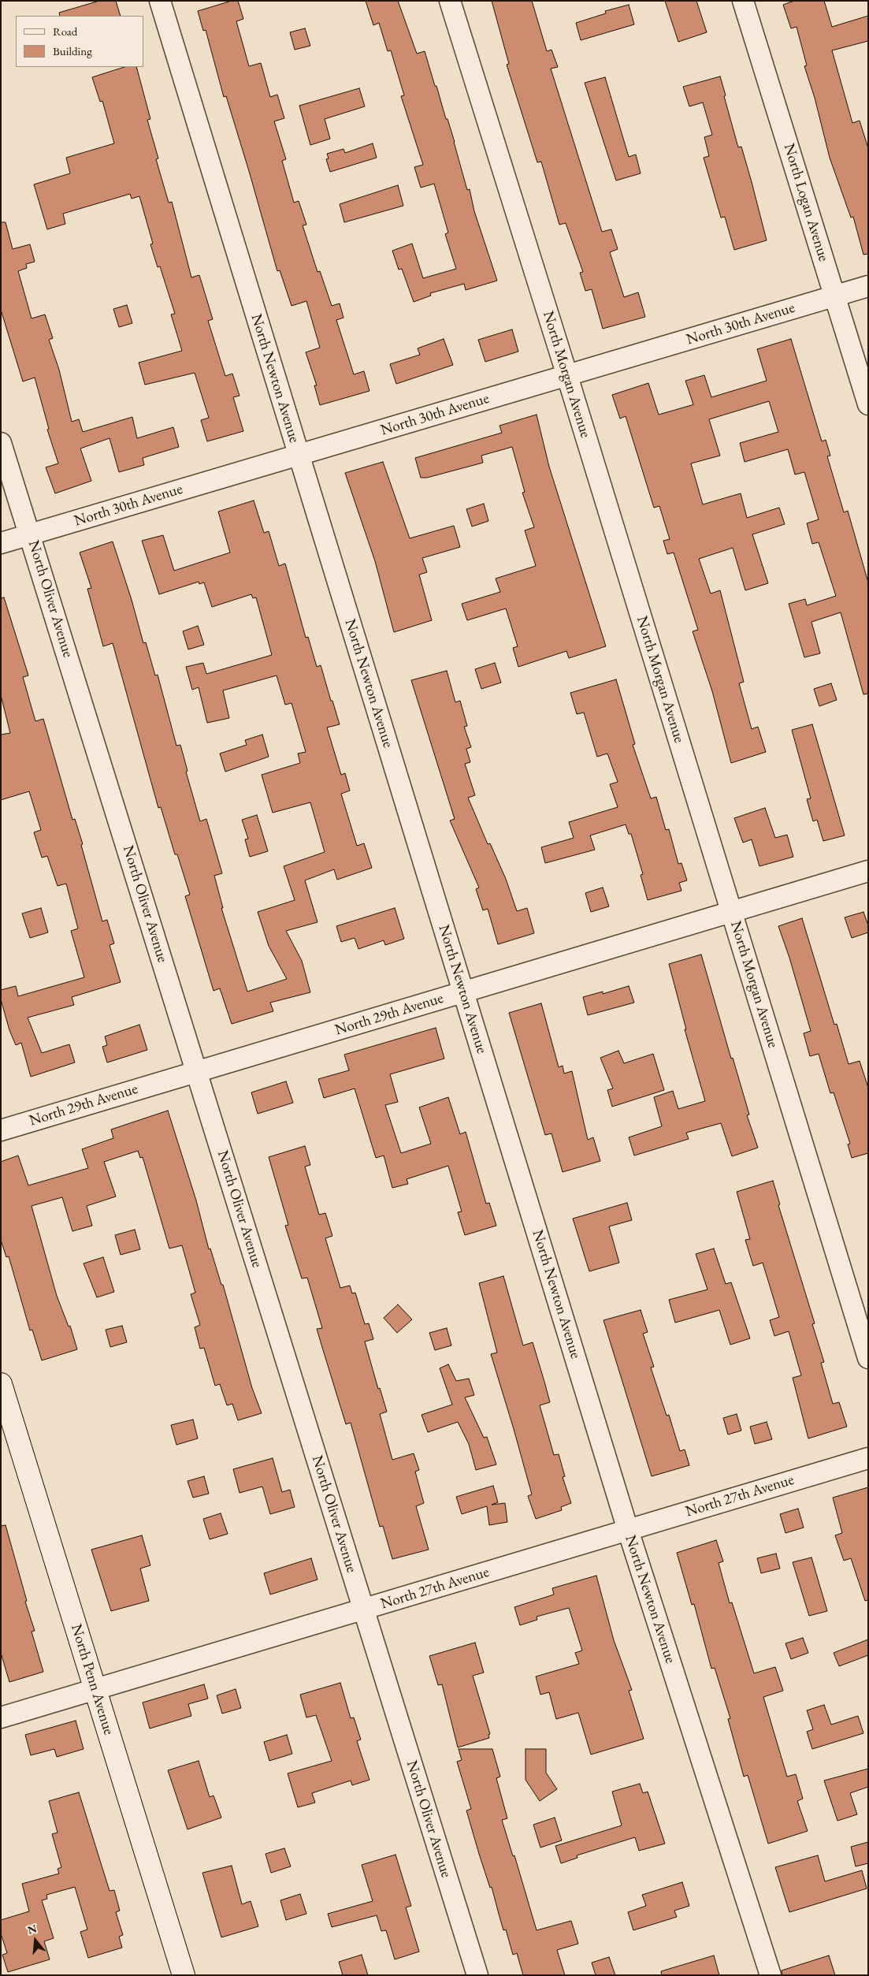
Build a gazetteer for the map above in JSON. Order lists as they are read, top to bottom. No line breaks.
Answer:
{"streets":{"main road":["North Penn Avenue"],"street":["North Logan Avenue","North 30th Avenue","North Morgan Avenue","North Newton Avenue","North Oliver Avenue","North 29th Avenue","North 27th Avenue"]},"crossings":[["North Logan Avenue","North 30th Avenue"],["North 30th Avenue","North Morgan Avenue"],["North 30th Avenue","North Newton Avenue"],["North 30th Avenue","North Oliver Avenue"],["North Morgan Avenue","North 29th Avenue"],["North Newton Avenue","North 29th Avenue"],["North Newton Avenue","North 27th Avenue"],["North Oliver Avenue","North 29th Avenue"],["North Oliver Avenue","North 27th Avenue"],["North 27th Avenue","North Penn Avenue"]],"legend":["Road","Building"],"north":"top"}
